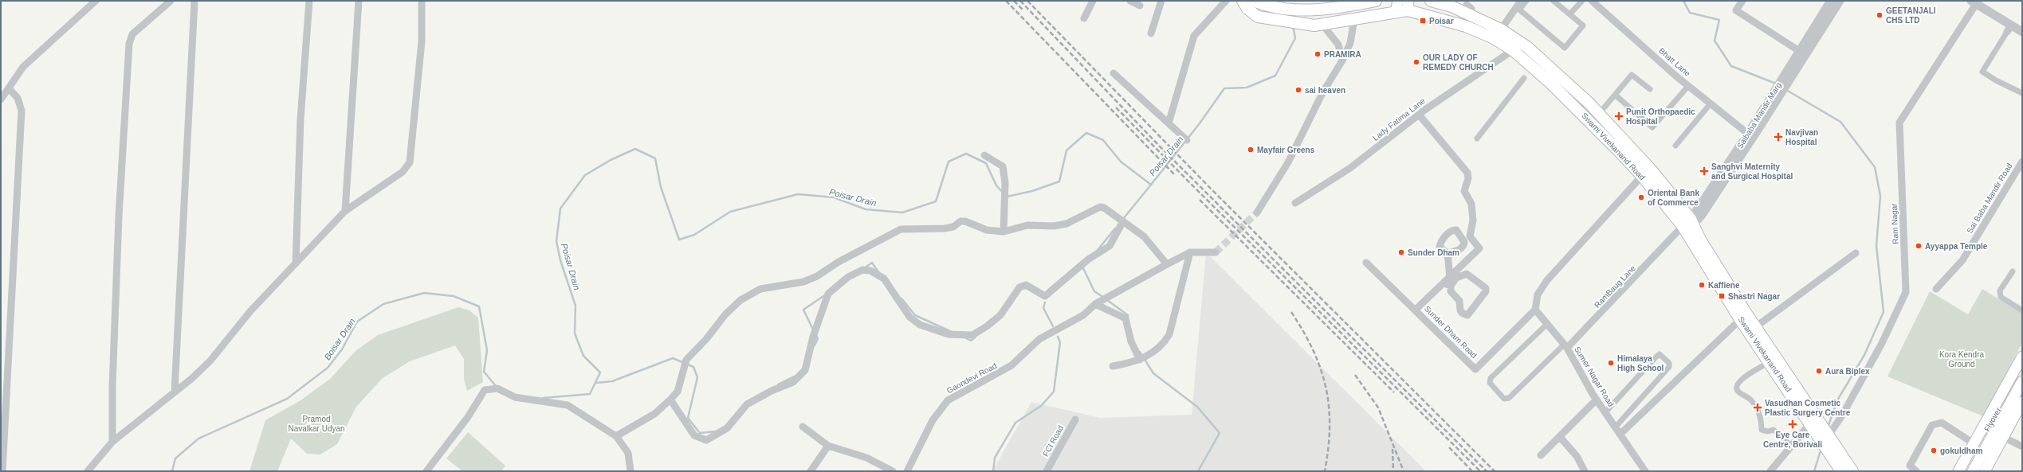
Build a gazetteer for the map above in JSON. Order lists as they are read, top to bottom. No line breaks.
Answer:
{"streets":{"main road":["Swami Vivekanand Road","Flyover"],"street":["Bhatt Lane","Saibaba Mandir Marg","Lady Fatima Lane","Sai Baba Mandir Road","Ram Nagar","RamBaug Lane","Sunder Dham Road","Sumer Nagar Road","Gaondevi Road","FCI Road"]},"crossings":[["Bhatt Lane","Saibaba Mandir Marg"],["Saibaba Mandir Marg","Swami Vivekanand Road"],["Saibaba Mandir Marg","RamBaug Lane"],["Lady Fatima Lane","Swami Vivekanand Road"],["Swami Vivekanand Road","Ram Nagar"],["Swami Vivekanand Road","RamBaug Lane"],["RamBaug Lane","Sumer Nagar Road"],["Sunder Dham Road","Sumer Nagar Road"]],"water":["Poisar Drain","Boisar Drain"],"parks":["Kora Kendra Ground","Pramod Navalkar Udyan"],"places":{"other":["GEETANJALI CHS LTD","PRAMIRA","OUR LADY OF REMEDY CHURCH","sai heaven","Mayfair Greens","Oriental Bank of Commerce","Ayyappa Temple","Sunder Dham","Kaffiene","Himalaya High School","Aura Biplex","gokuldham"],"transit":["Poisar","Shastri Nagar"],"health":["Punit Orthopaedic Hospital","Navjivan Hospital","Sanghvi Maternity and Surgical Hospital","Vasudhan Cosmetic Plastic Surgery Centre","Eye Care Centre, Borivali"]}}
